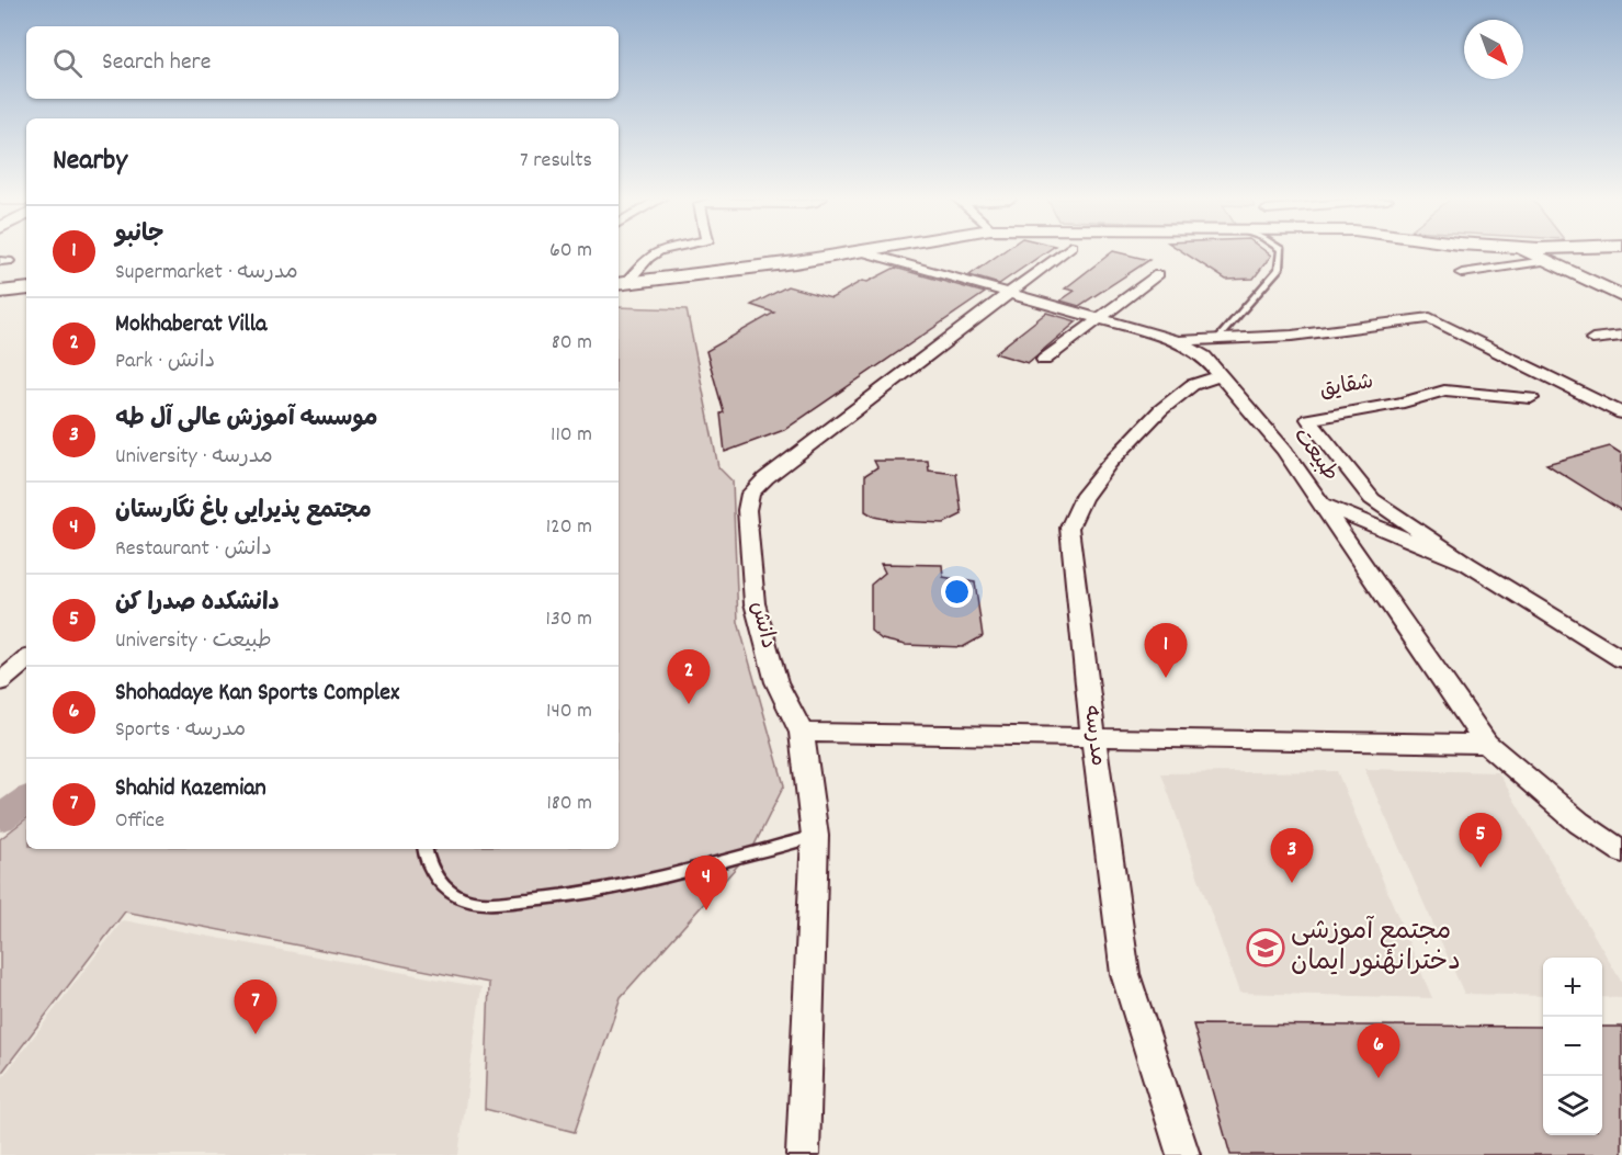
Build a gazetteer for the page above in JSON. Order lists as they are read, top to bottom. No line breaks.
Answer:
{"streets":{"street":["شقایق","طبیعت","دانش","مدرسه"]},"crossings":[["شقایق","طبیعت"],["طبیعت","دانش"],["طبیعت","مدرسه"]],"places":{"school or university":["مجتمع آموزشی دخترانهٔنور ایمان"]},"north":"bottom right","page":{"search":"Search here","heading":["Nearby","7 results"],"list":[{"mark":"1","name":"جانبو","note":"Supermarket · مدرسه","value":"60 m"},{"mark":"2","name":"Mokhaberat Villa","note":"Park · دانش","value":"80 m"},{"mark":"3","name":"موسسه آموزش عالی آل طه","note":"University · مدرسه","value":"110 m"},{"mark":"4","name":"مجتمع پذیرایی باغ نگارستان","note":"Restaurant · دانش","value":"120 m"},{"mark":"5","name":"دانشکده صدرا کن","note":"University · طبیعت","value":"130 m"},{"mark":"6","name":"Shohadaye Kan Sports Complex","note":"Sports · مدرسه","value":"140 m"},{"mark":"7","name":"Shahid Kazemian","note":"Office","value":"180 m"}],"pins":["1","2","5","3","4","7","6"],"map_buttons":["+","−"]}}
